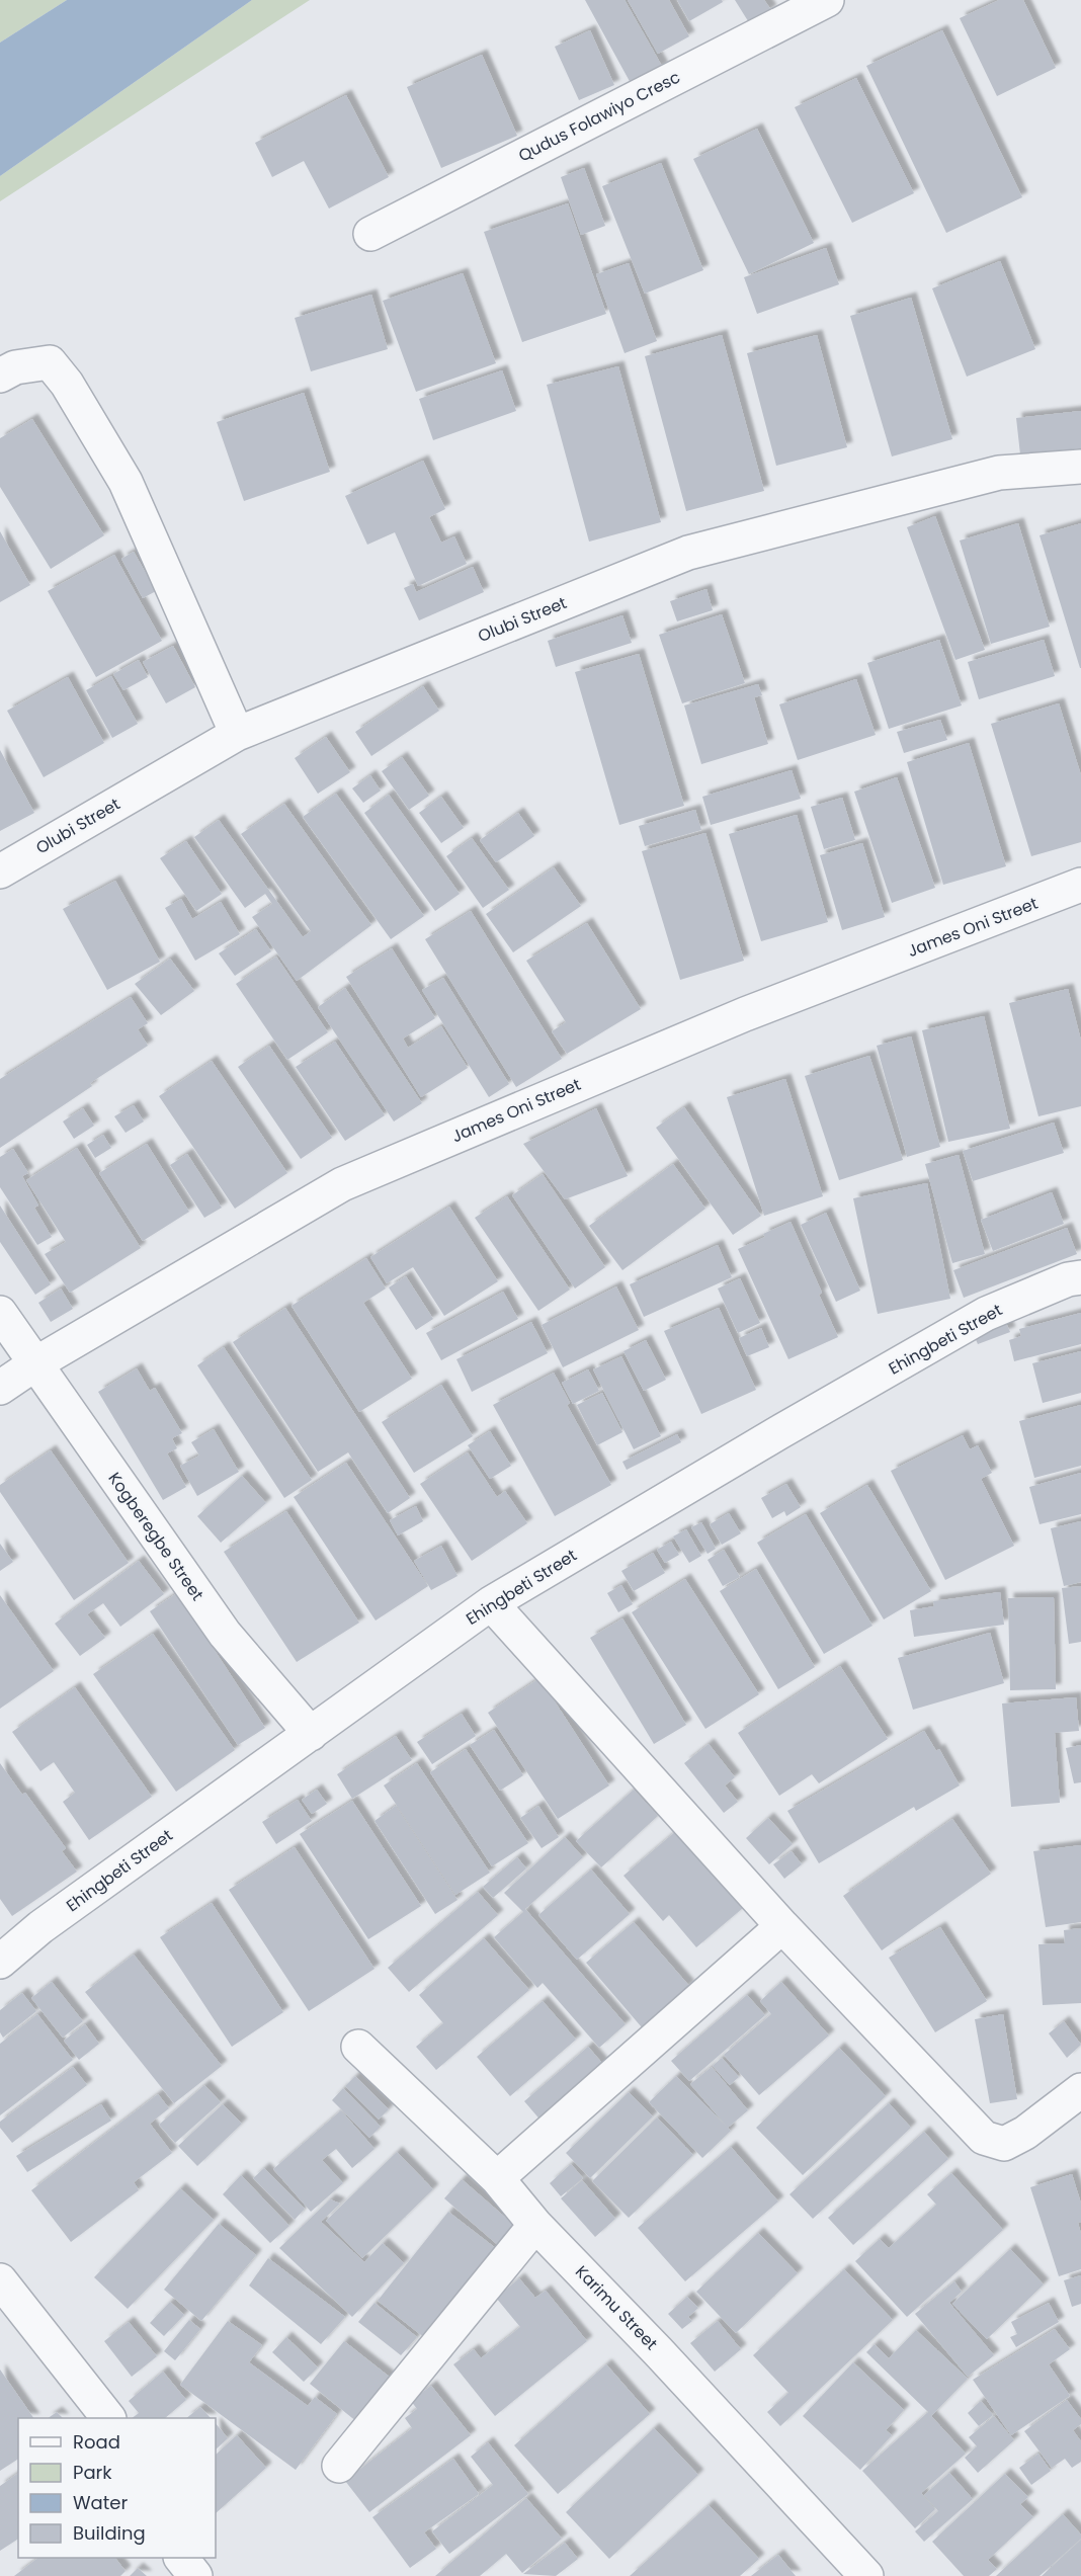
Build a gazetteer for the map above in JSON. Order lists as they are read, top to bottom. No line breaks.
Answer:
{"streets":{"street":["Qudus Folawiyo Cresc","Olubi Street","James Oni Street","Ehingbeti Street","Kogberegbe Street","Karimu Street"]},"crossings":[["James Oni Street","Kogberegbe Street"],["Ehingbeti Street","Kogberegbe Street"]],"legend":["Road","Park","Water","Building"]}
